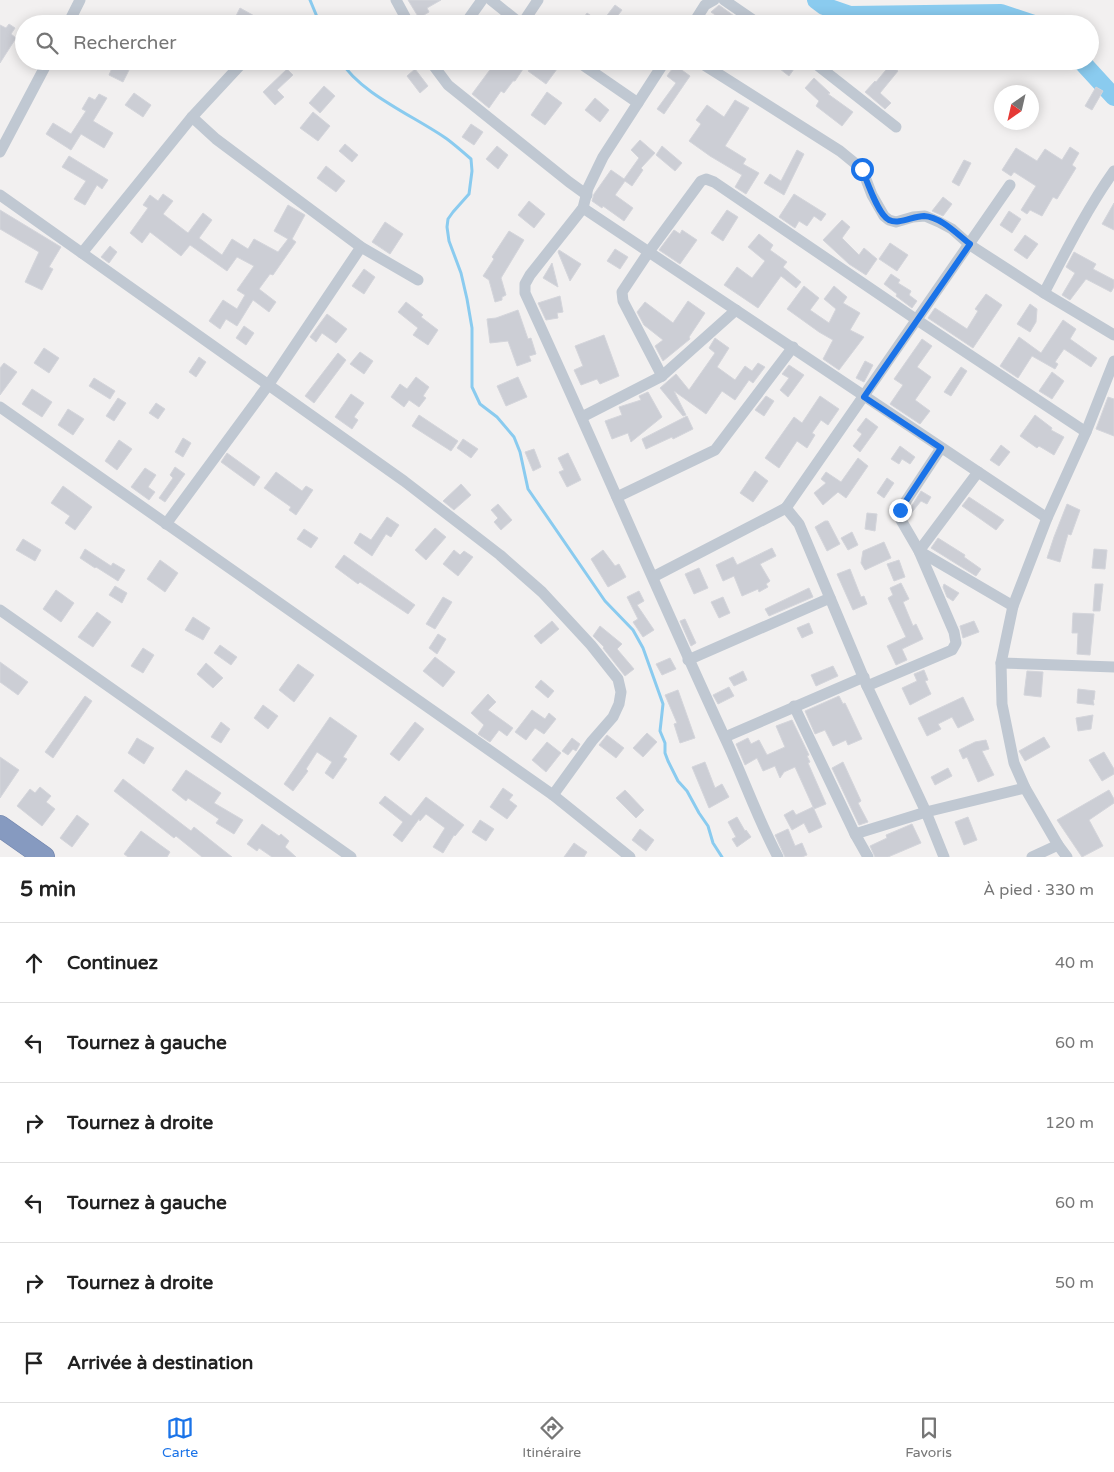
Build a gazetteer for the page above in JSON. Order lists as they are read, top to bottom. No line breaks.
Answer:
{"north":"bottom left","page":{"search":"Rechercher","heading":["5 min","À pied · 330 m"],"list":[["Continuez","40 m"],["Tournez à gauche","60 m"],["Tournez à droite","120 m"],["Tournez à gauche","60 m"],["Tournez à droite","50 m"],"Arrivée à destination"],"nav":["Carte","Itinéraire","Favoris"]}}
